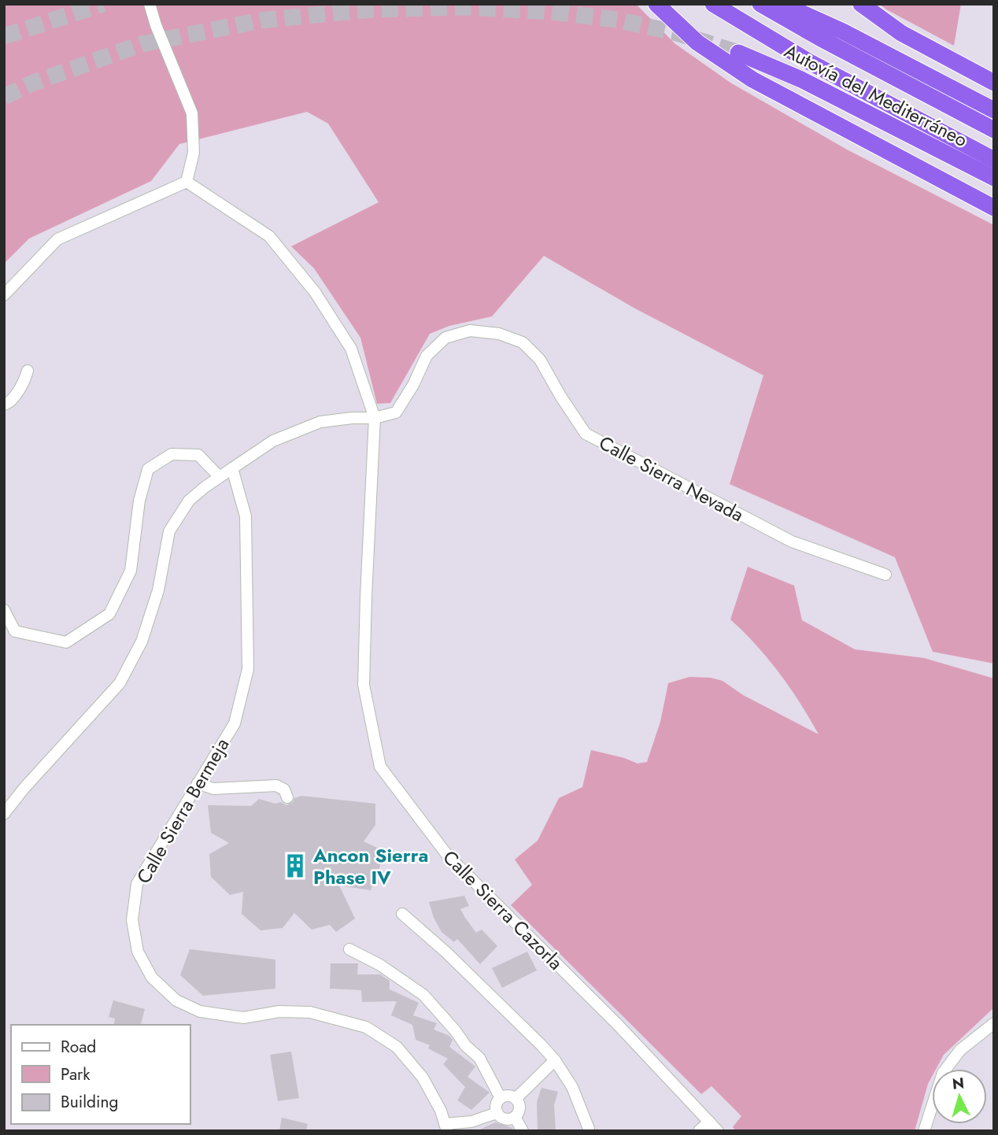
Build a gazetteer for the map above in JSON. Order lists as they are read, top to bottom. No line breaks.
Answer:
{"streets":{"highway":["Autovía del Mediterráneo"],"street":["Calle Sierra Nevada","Calle Sierra Bermeja","Calle Sierra Cazorla"]},"crossings":[["Calle Sierra Nevada","Calle Sierra Cazorla"]],"places":{"building":["Ancon Sierra Phase IV"]},"legend":["Road","Park","Building"],"north":"top"}
